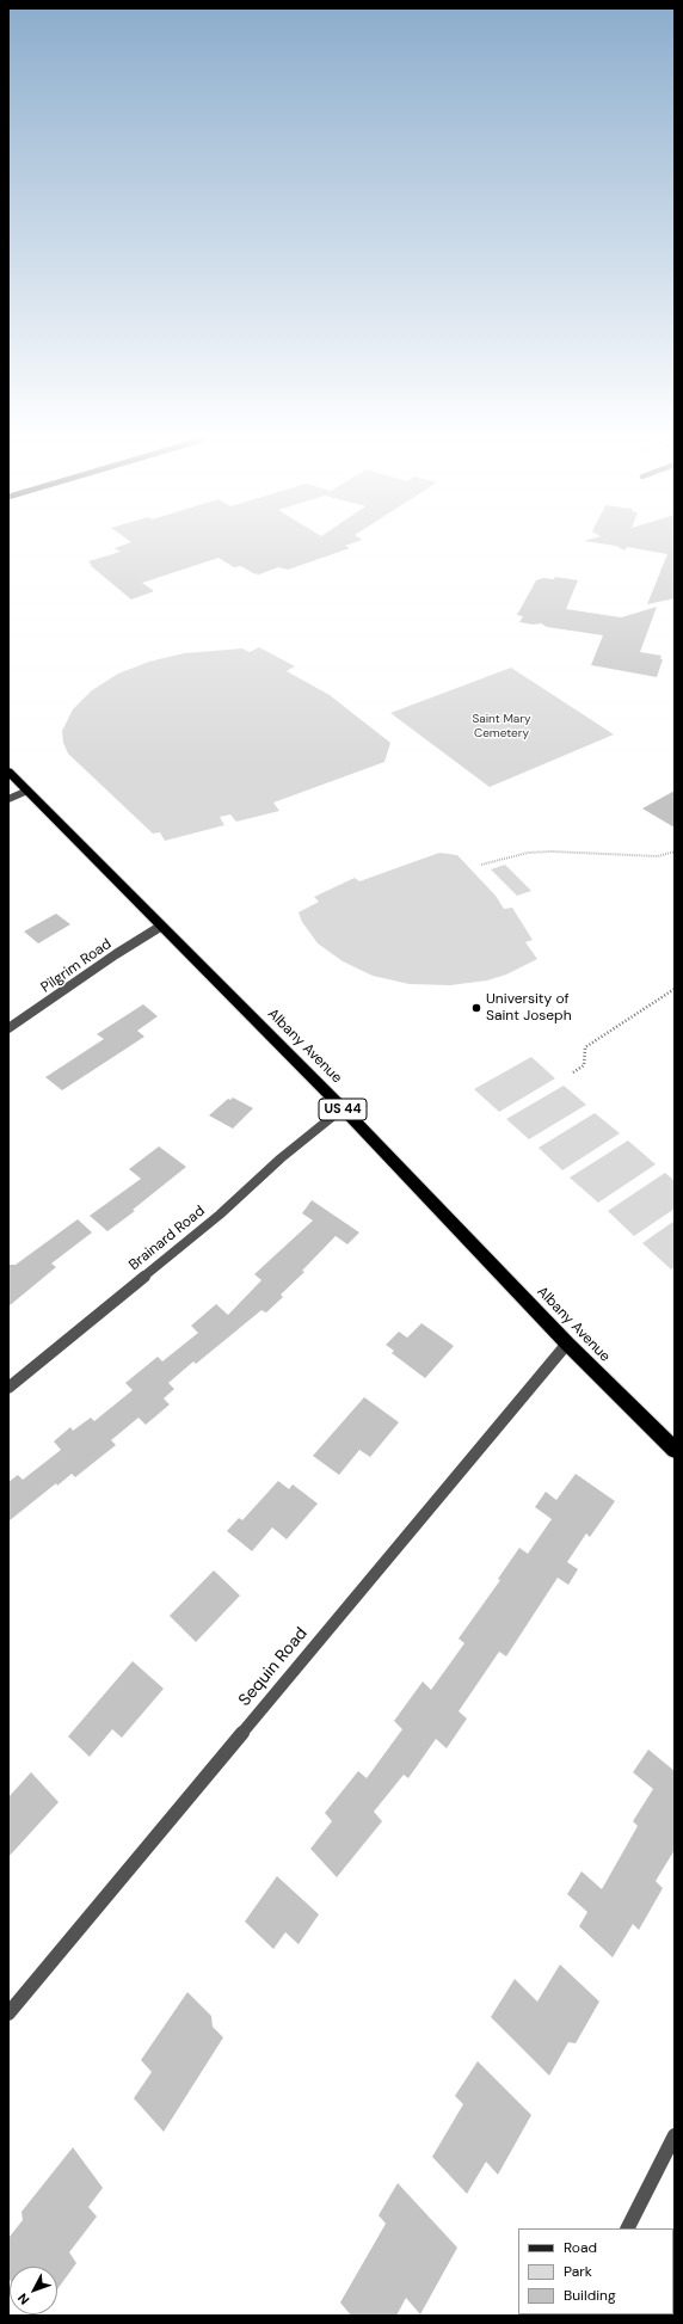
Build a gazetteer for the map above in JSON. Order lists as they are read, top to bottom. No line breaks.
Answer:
{"streets":{"highway":["Albany Avenue","US 44"],"street":["Pilgrim Road","Brainard Road","Sequin Road"]},"crossings":[["Pilgrim Road","Albany Avenue"],["Albany Avenue","Brainard Road"],["Albany Avenue","Sequin Road"]],"parks":["Saint Mary Cemetery"],"places":["University of Saint Joseph"],"legend":["Road","Park","Building"],"north":"bottom left"}
